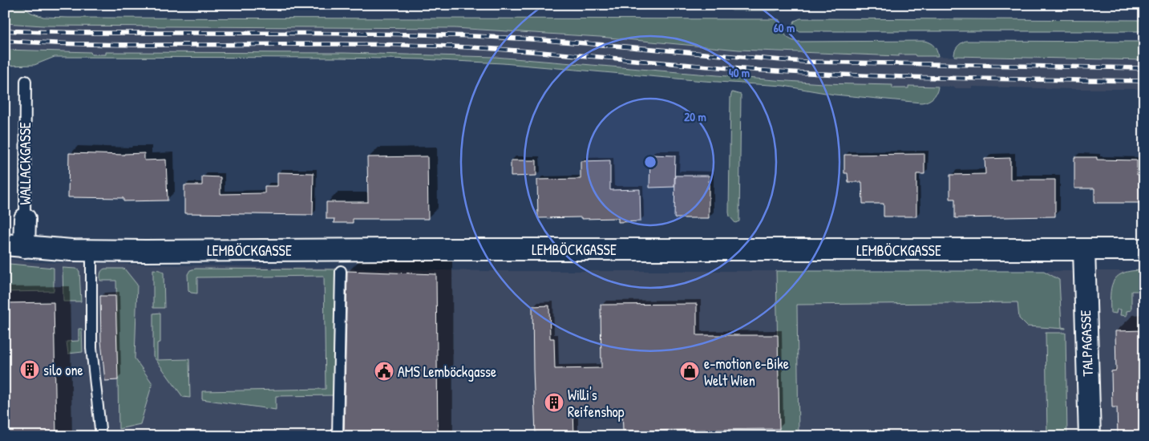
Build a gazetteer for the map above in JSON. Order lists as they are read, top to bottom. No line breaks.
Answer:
{"streets":{"street":["WALLACKGASSE","LEMBÖCKGASSE","TALPAGASSE"]},"crossings":[["WALLACKGASSE","LEMBÖCKGASSE"],["LEMBÖCKGASSE","TALPAGASSE"]],"places":{"building":["silo one","Willi's Reifenshop"],"public building":["AMS Lemböckgasse"],"shop":["e-motion e-Bike Welt Wien"]},"rings":["60 m","40 m","20 m"]}
